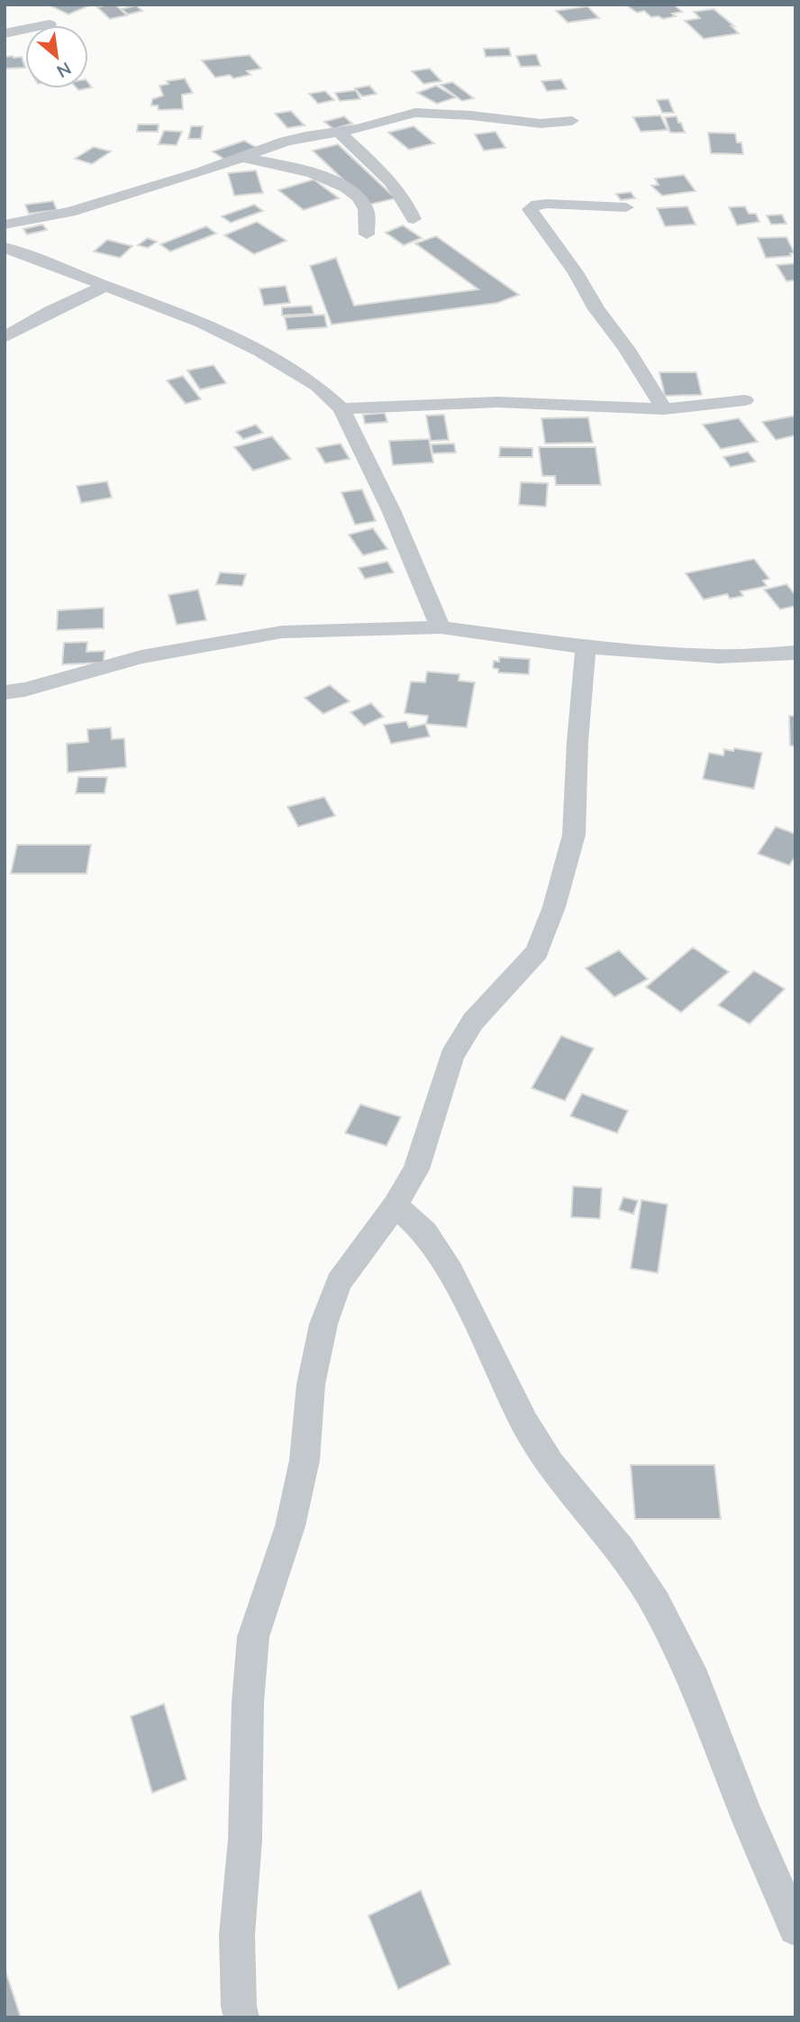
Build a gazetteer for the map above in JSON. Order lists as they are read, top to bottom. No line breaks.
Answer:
{"north":"bottom right"}
